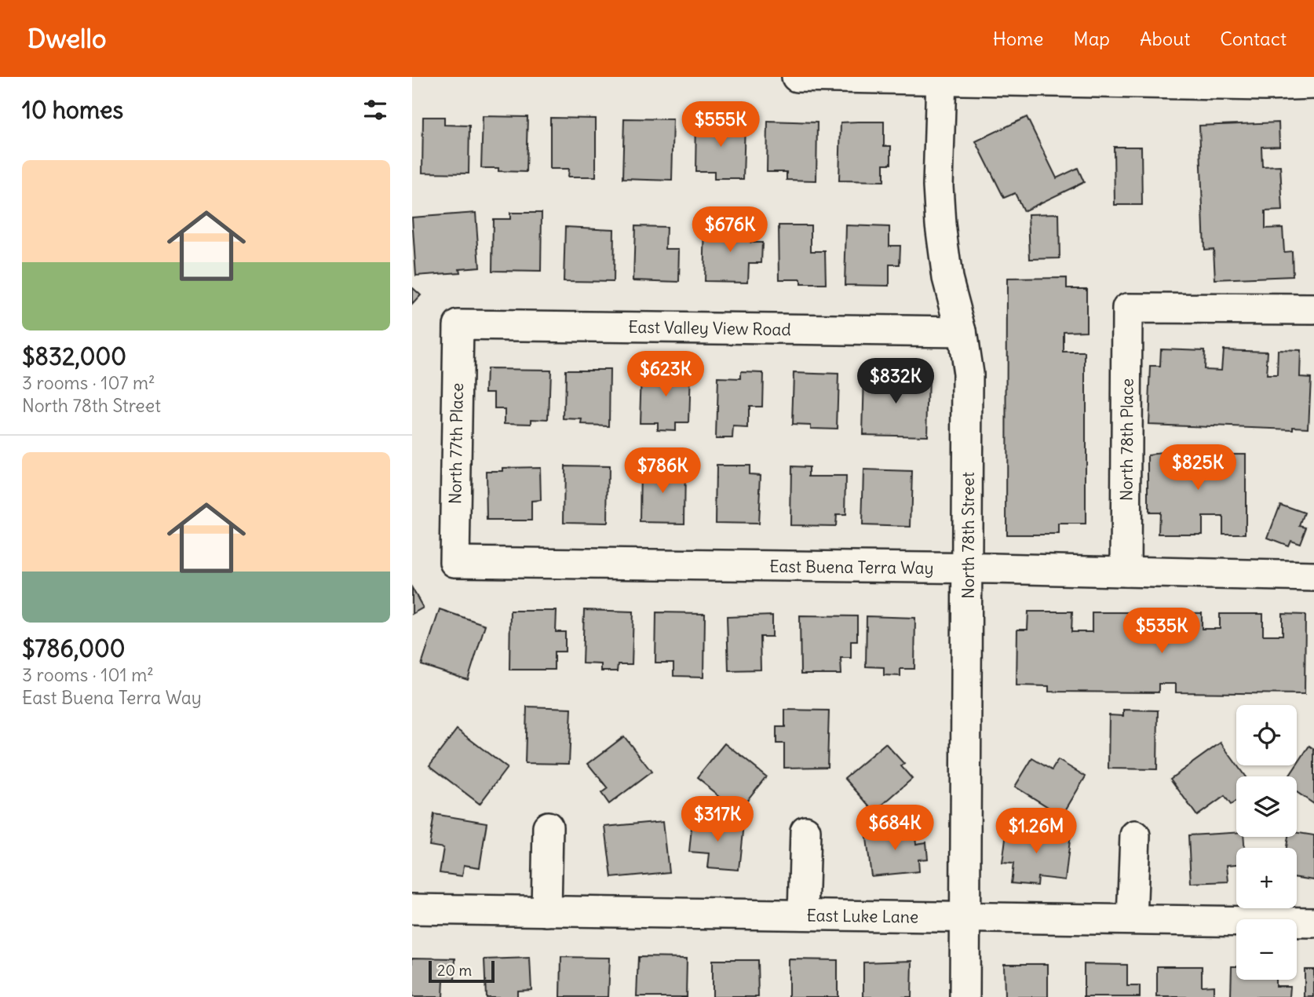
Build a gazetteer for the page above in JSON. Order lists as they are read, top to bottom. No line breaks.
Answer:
{"streets":{"street":["East Valley View Road","North 78th Place","North 77th Place","North 78th Street","East Buena Terra Way","East Luke Lane"]},"crossings":[["East Valley View Road","North 77th Place"],["East Valley View Road","North 78th Street"],["North 78th Place","East Buena Terra Way"],["North 77th Place","East Buena Terra Way"],["North 78th Street","East Buena Terra Way"],["North 78th Street","East Luke Lane"]],"scale_bar":"20 m","page":{"header":"Dwello","nav":["Home","Map","About","Contact"],"heading":"10 homes","price":["$555K","$676K","$623K","$832K","$825K","$786K","$535K","$317K","$684K","$1.26M"],"list":[{"name":"$832,000","note":"3 rooms · 107 m² · North 78th Street"},{"name":"$786,000","note":"3 rooms · 101 m² · East Buena Terra Way"}],"map_buttons":["+","−"],"scale":"20 m"}}
